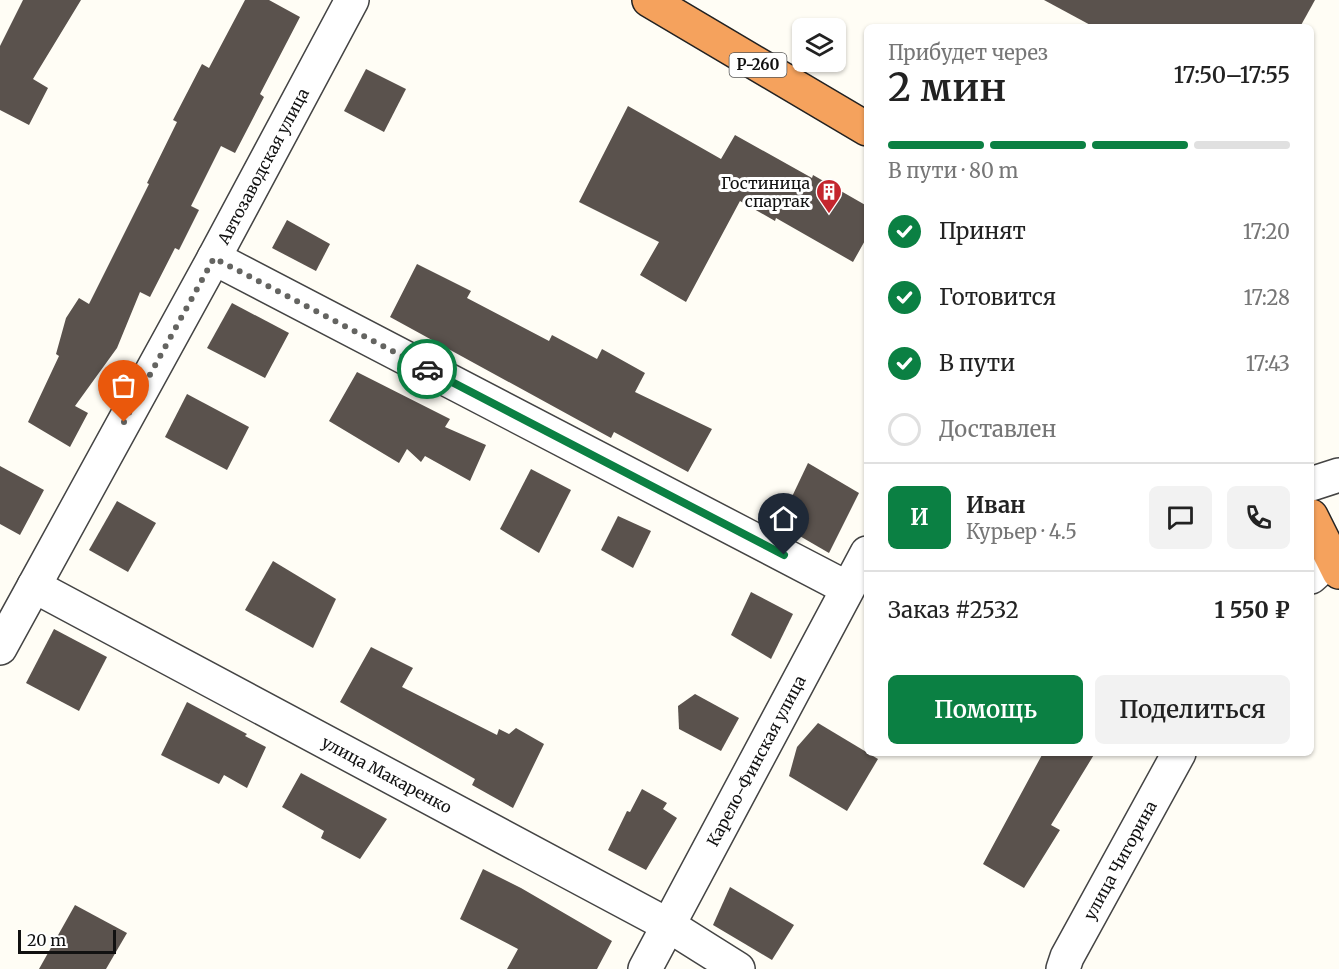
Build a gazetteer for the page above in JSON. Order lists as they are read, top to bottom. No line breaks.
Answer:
{"streets":{"highway":["Р-260"],"street":["Автозаводская улица","Карело-Финская улица","улица Макаренко","улица Чигорина"]},"crossings":[["Автозаводская улица","улица Макаренко"],["Карело-Финская улица","улица Макаренко"]],"places":{"building":["Гостиница спартак"]},"scale_bar":"20 m","page":{"heading":["2 мин","Прибудет через","17:50–17:55"],"panel":["Иван","Курьер · 4.5","Заказ #2532","1 550 ₽"],"bar":"В пути · 80 m","list":[["Принят","17:20"],["Готовится","17:28"],["В пути","17:43"],"Доставлен"],"round":"И","buttons":["Помощь","Поделиться"],"scale":"20 m"}}
